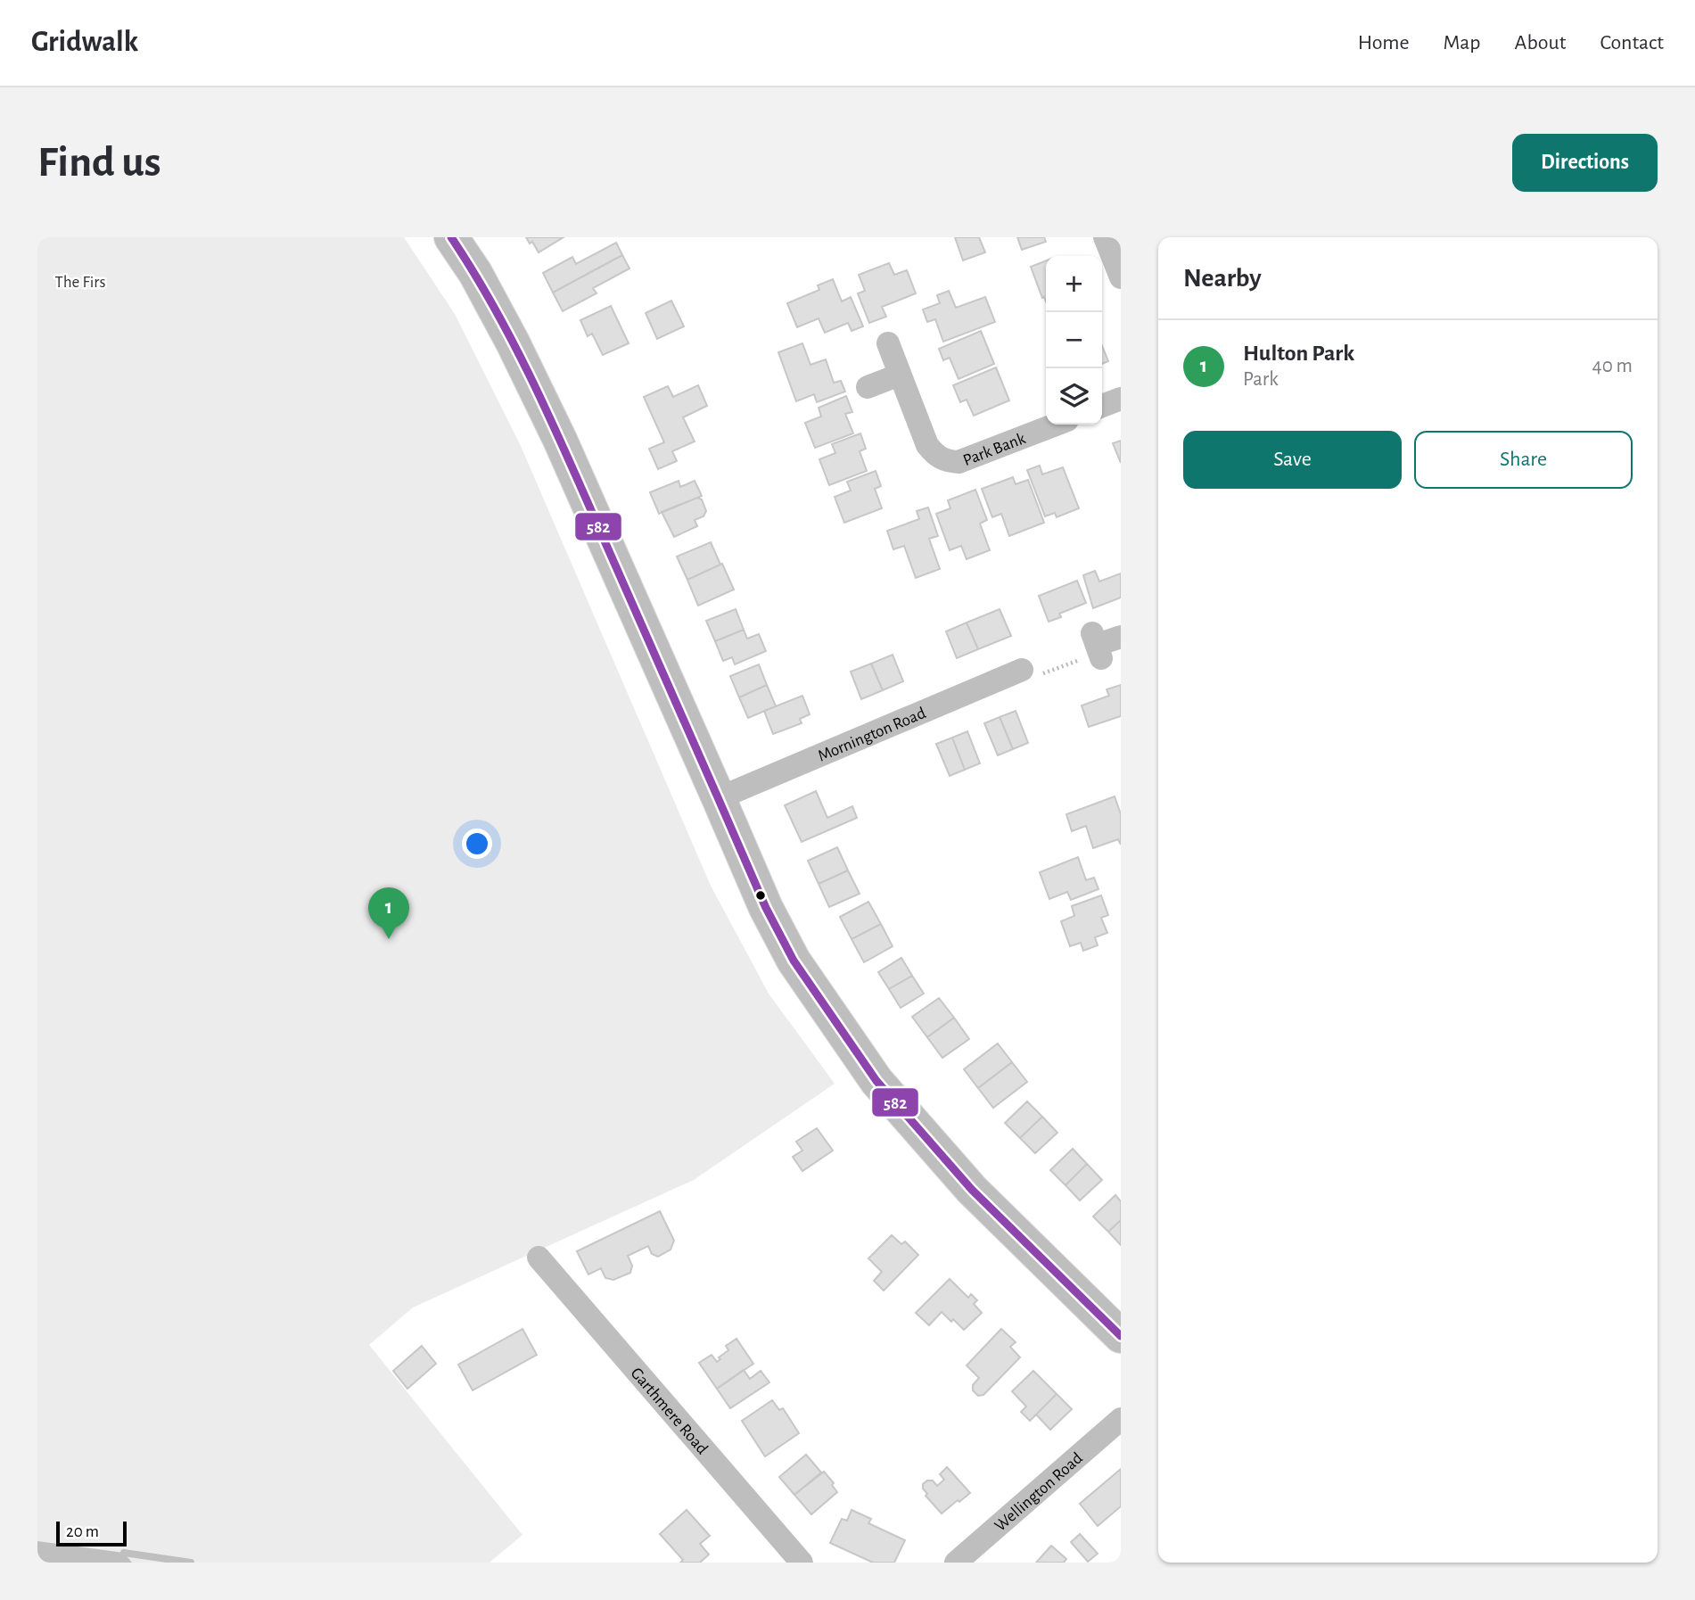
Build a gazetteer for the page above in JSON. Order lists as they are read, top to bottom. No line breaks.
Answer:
{"streets":{"street":["Park Bank","Mornington Road","Garthmere Road","Wellington Road"]},"parks":["The Firs"],"lines":["transit line 582"],"scale_bar":"20 m","page":{"header":"Gridwalk","nav":["Home","Map","About","Contact"],"buttons":["Directions",["Save","Share"]],"title":"Find us","heading":"Nearby","map_buttons":["+","−"],"list":[{"mark":"1","name":"Hulton Park","note":"Park","value":"40 m"}],"pins":"1","scale":"20 m"}}
